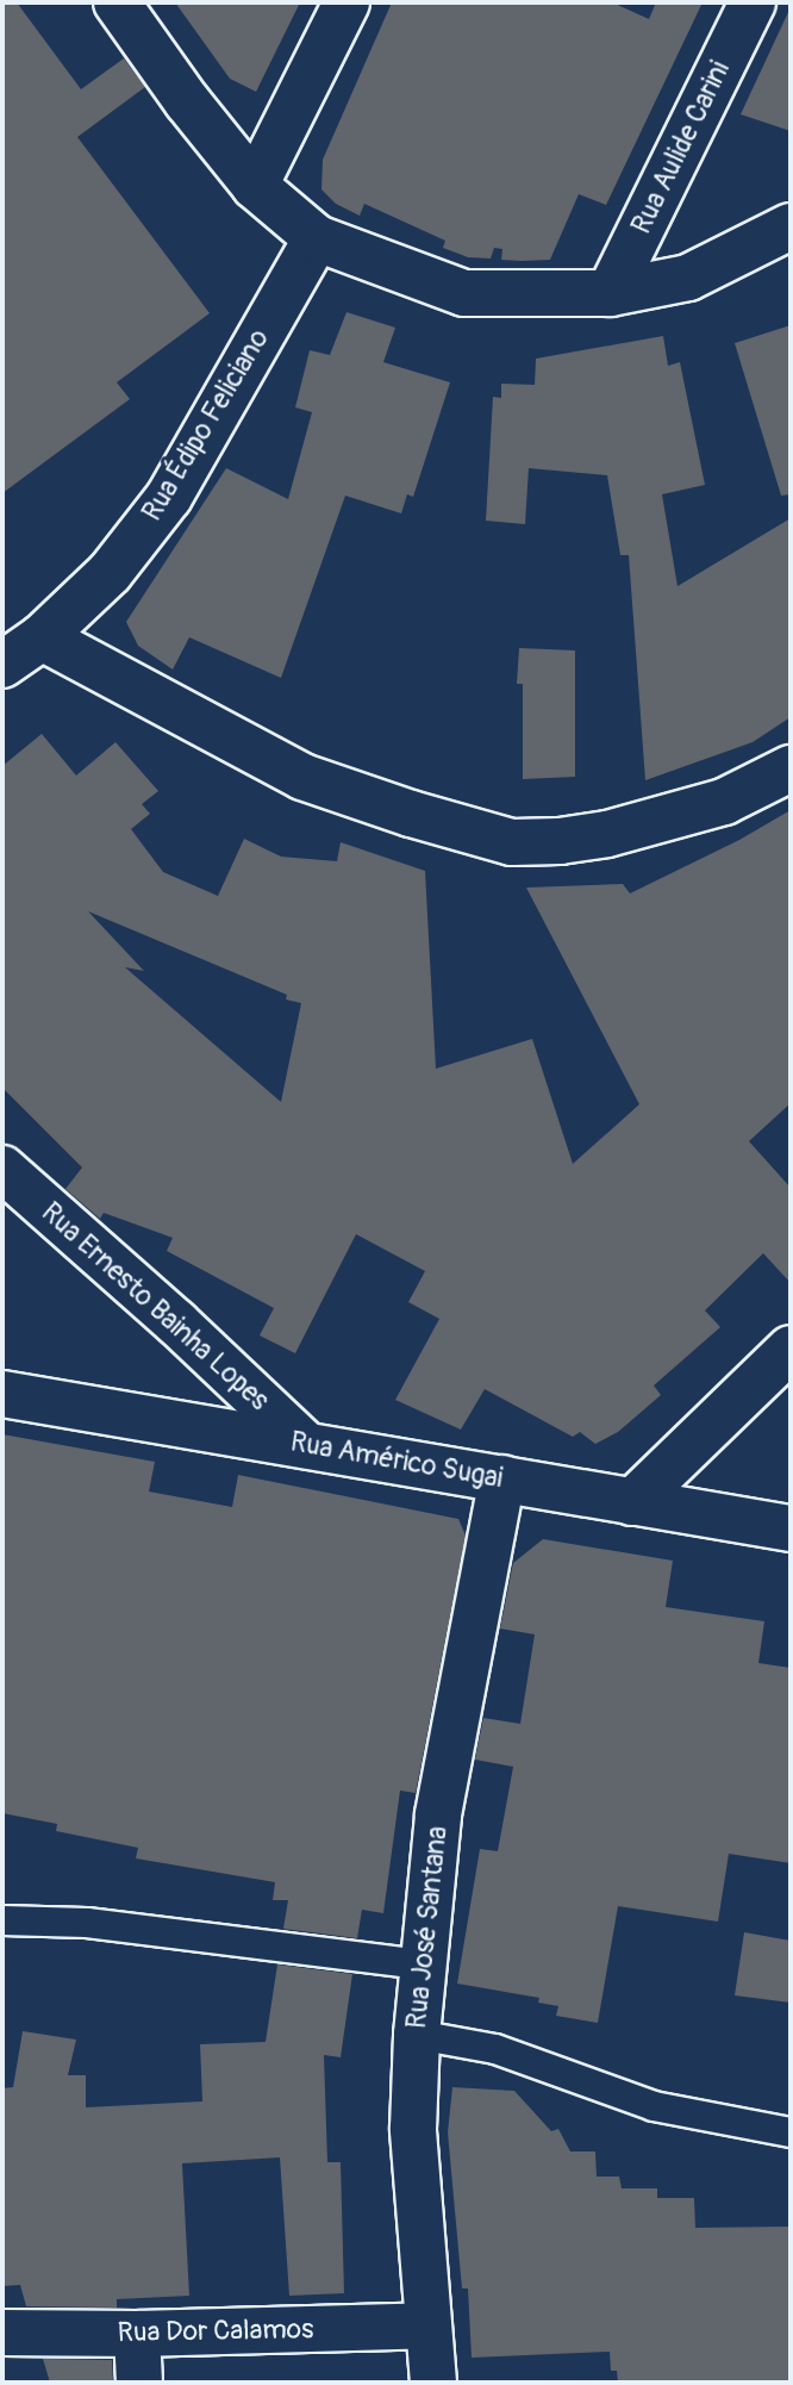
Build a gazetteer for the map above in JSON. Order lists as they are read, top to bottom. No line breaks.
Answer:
{"streets":{"street":["Rua Aulide Carini","Rua Édipo Feliciano","Rua Ernesto Bainha Lopes","Rua Américo Sugai","Rua José Santana","Rua Dor Calamos"]},"crossings":[["Rua Ernesto Bainha Lopes","Rua Américo Sugai"],["Rua Américo Sugai","Rua José Santana"],["Rua José Santana","Rua Dor Calamos"]]}
